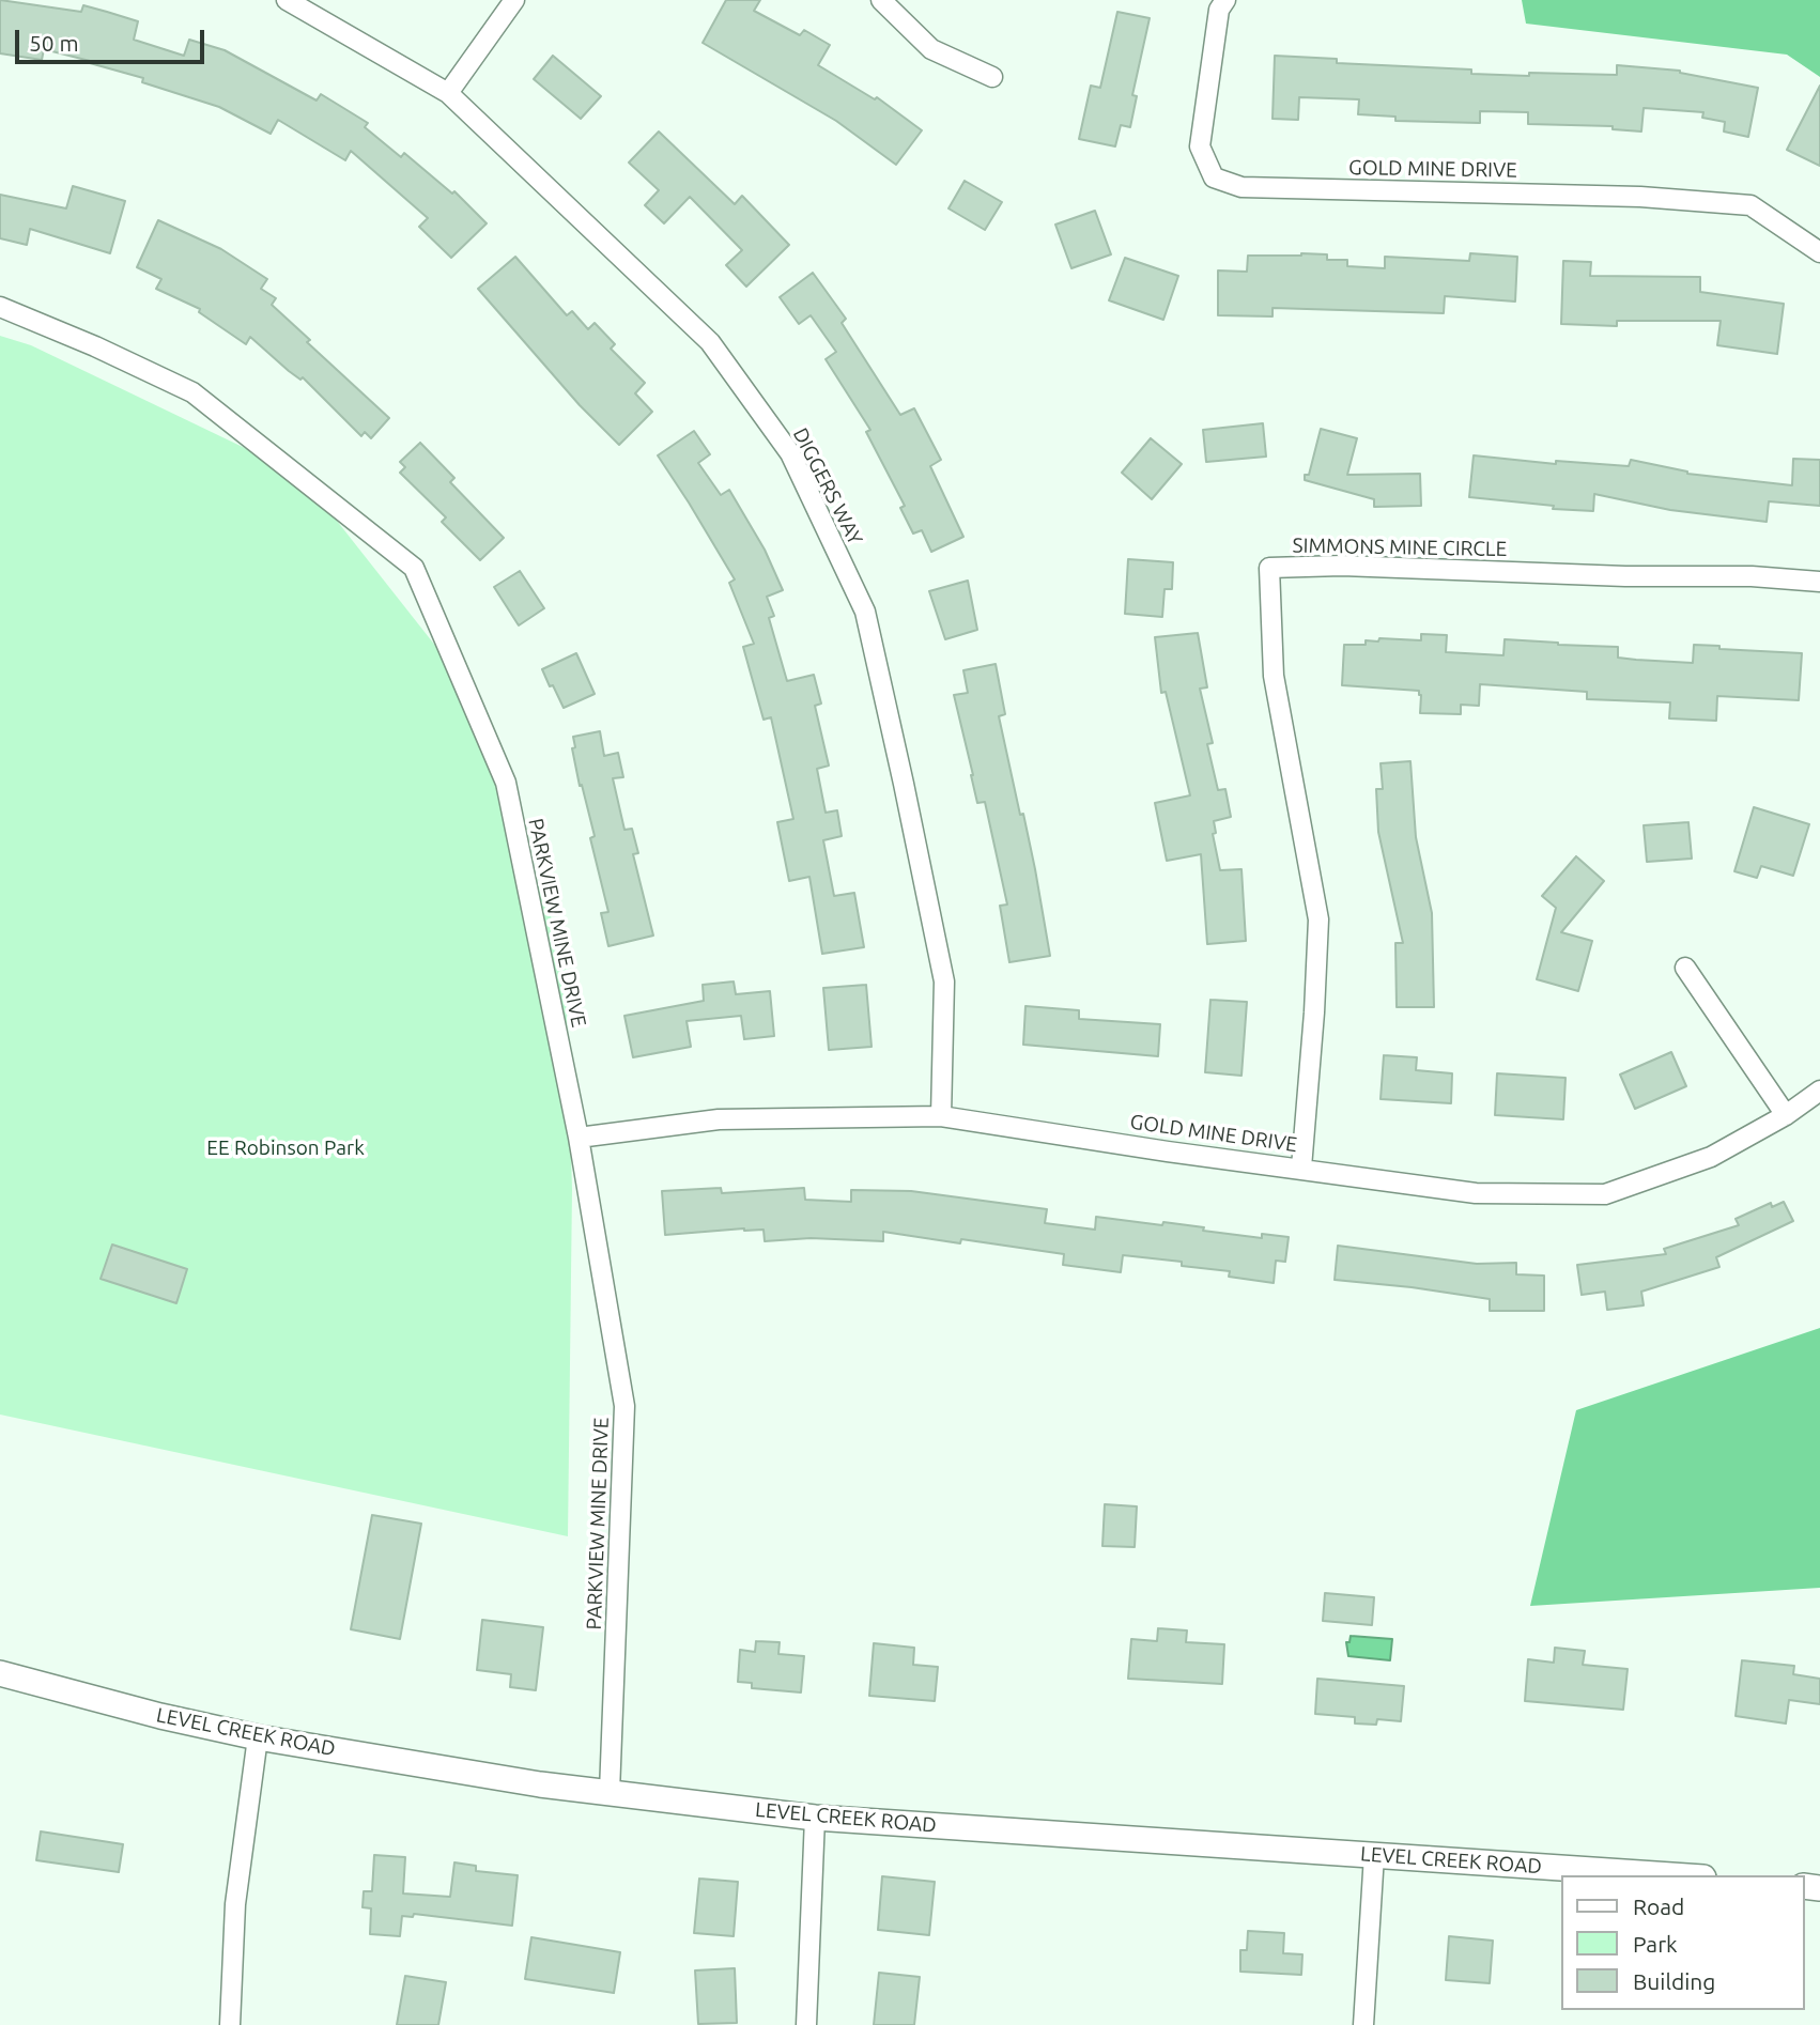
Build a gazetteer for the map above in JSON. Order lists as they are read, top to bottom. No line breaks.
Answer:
{"streets":{"street":["GOLD MINE DRIVE","DIGGERS WAY","SIMMONS MINE CIRCLE","PARKVIEW MINE DRIVE","LEVEL CREEK ROAD"]},"crossings":[["GOLD MINE DRIVE","DIGGERS WAY"],["GOLD MINE DRIVE","SIMMONS MINE CIRCLE"],["GOLD MINE DRIVE","PARKVIEW MINE DRIVE"],["PARKVIEW MINE DRIVE","LEVEL CREEK ROAD"]],"parks":["EE Robinson Park"],"legend":["Road","Park","Building"],"scale_bar":"50 m"}
